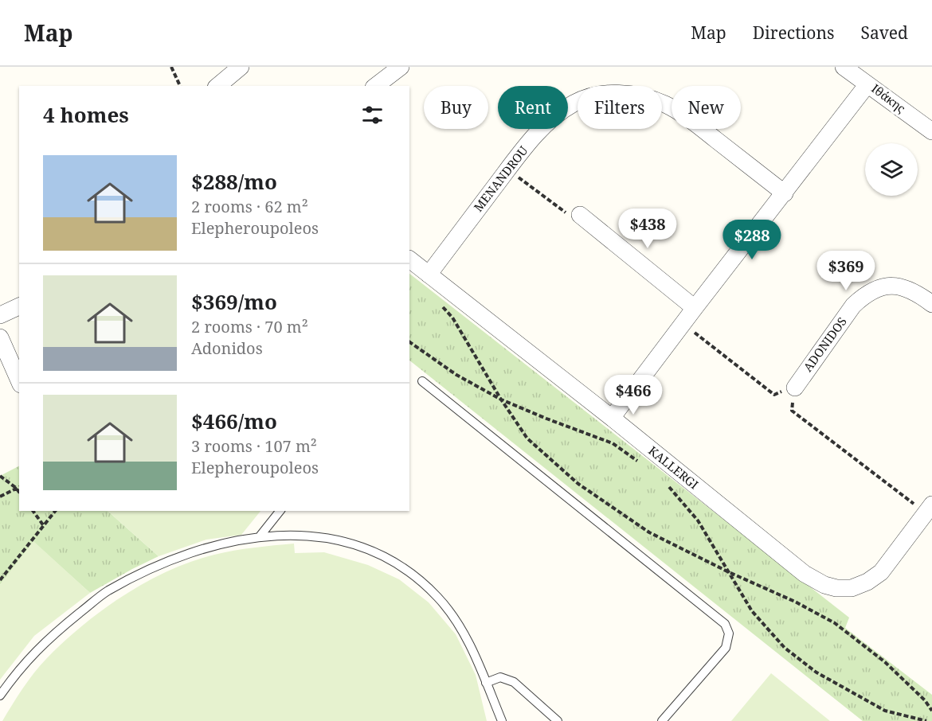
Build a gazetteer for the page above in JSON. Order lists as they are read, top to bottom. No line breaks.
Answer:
{"streets":{"street":["Ιθάκης","MENANDROU","ADONIDOS","KALLERGI"]},"crossings":[["MENANDROU","KALLERGI"]],"page":{"header":"Map","nav":["Map","Directions","Saved"],"chip":["Buy","Rent","Filters","New"],"heading":"4 homes","list":[{"name":"$288/mo","note":"2 rooms · 62 m² · Elepheroupoleos"},{"name":"$369/mo","note":"2 rooms · 70 m² · Adonidos"},{"name":"$466/mo","note":"3 rooms · 107 m² · Elepheroupoleos"}],"price":["$438","$288","$369","$466"]}}
